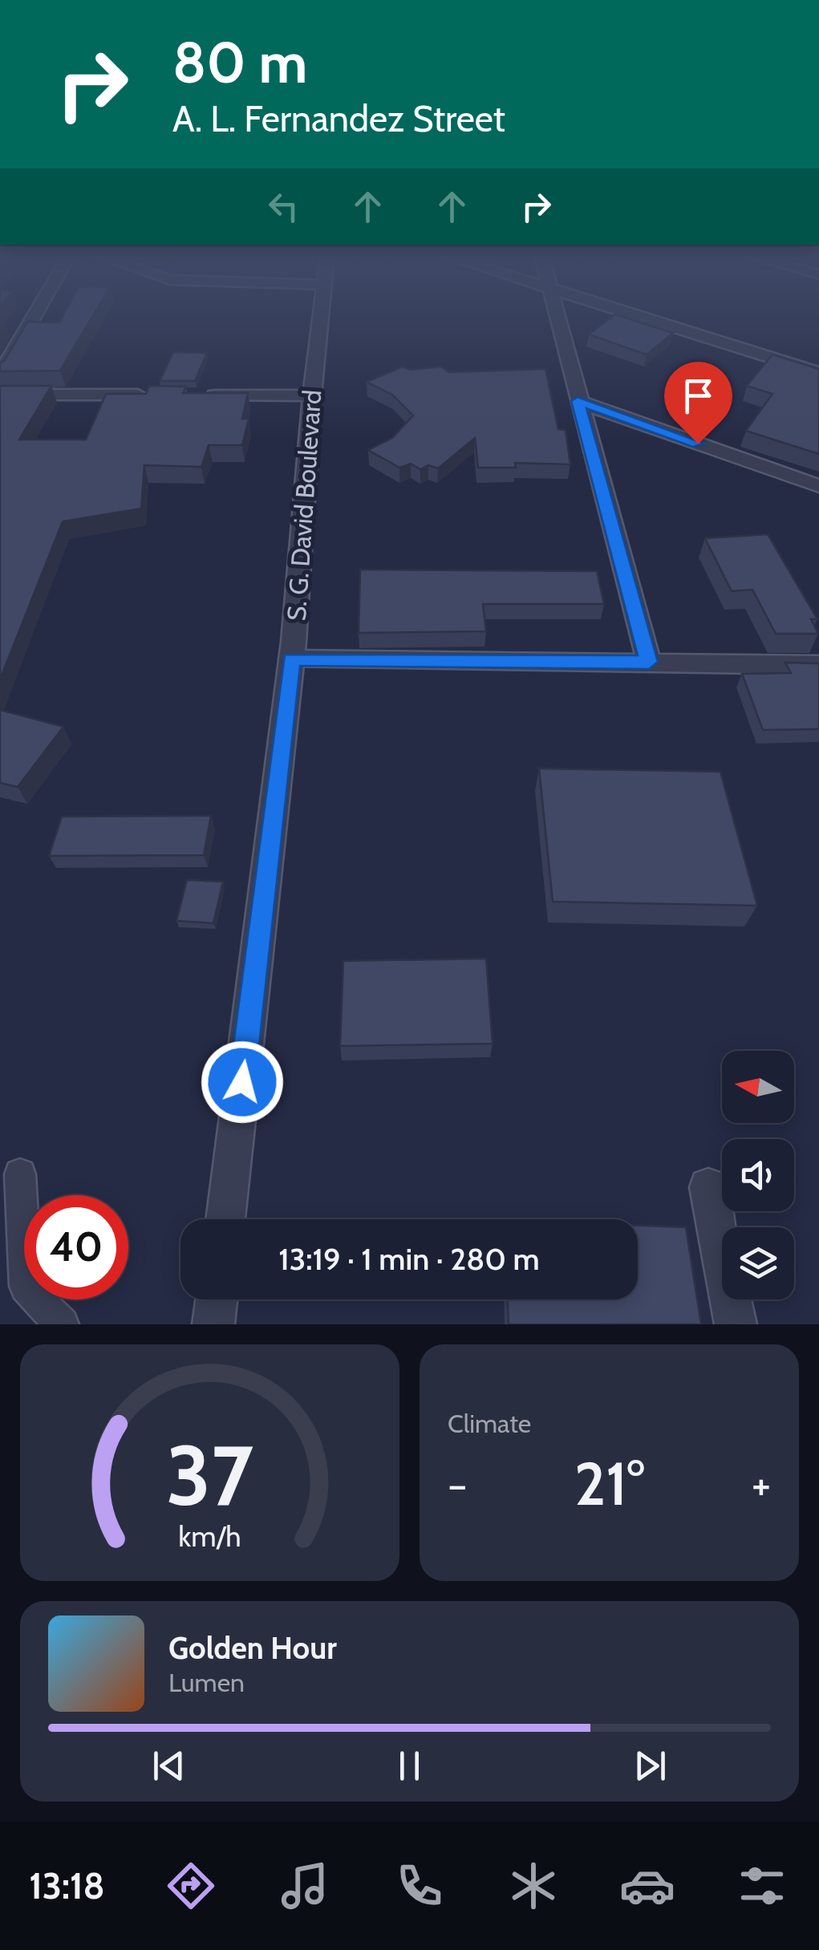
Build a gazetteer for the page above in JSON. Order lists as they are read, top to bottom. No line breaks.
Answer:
{"streets":{"street":["S. G. David Boulevard"]},"north":"left","page":{"turn":["80 m","A. L. Fernandez Street"],"limit":"40","trip":"13:19 · 1 min · 280 m","tile":"Climate","heat":["−","21°","+"],"song":["Golden Hour","Lumen"],"tabs":"13:18","gauge":["37","km/h"]}}
